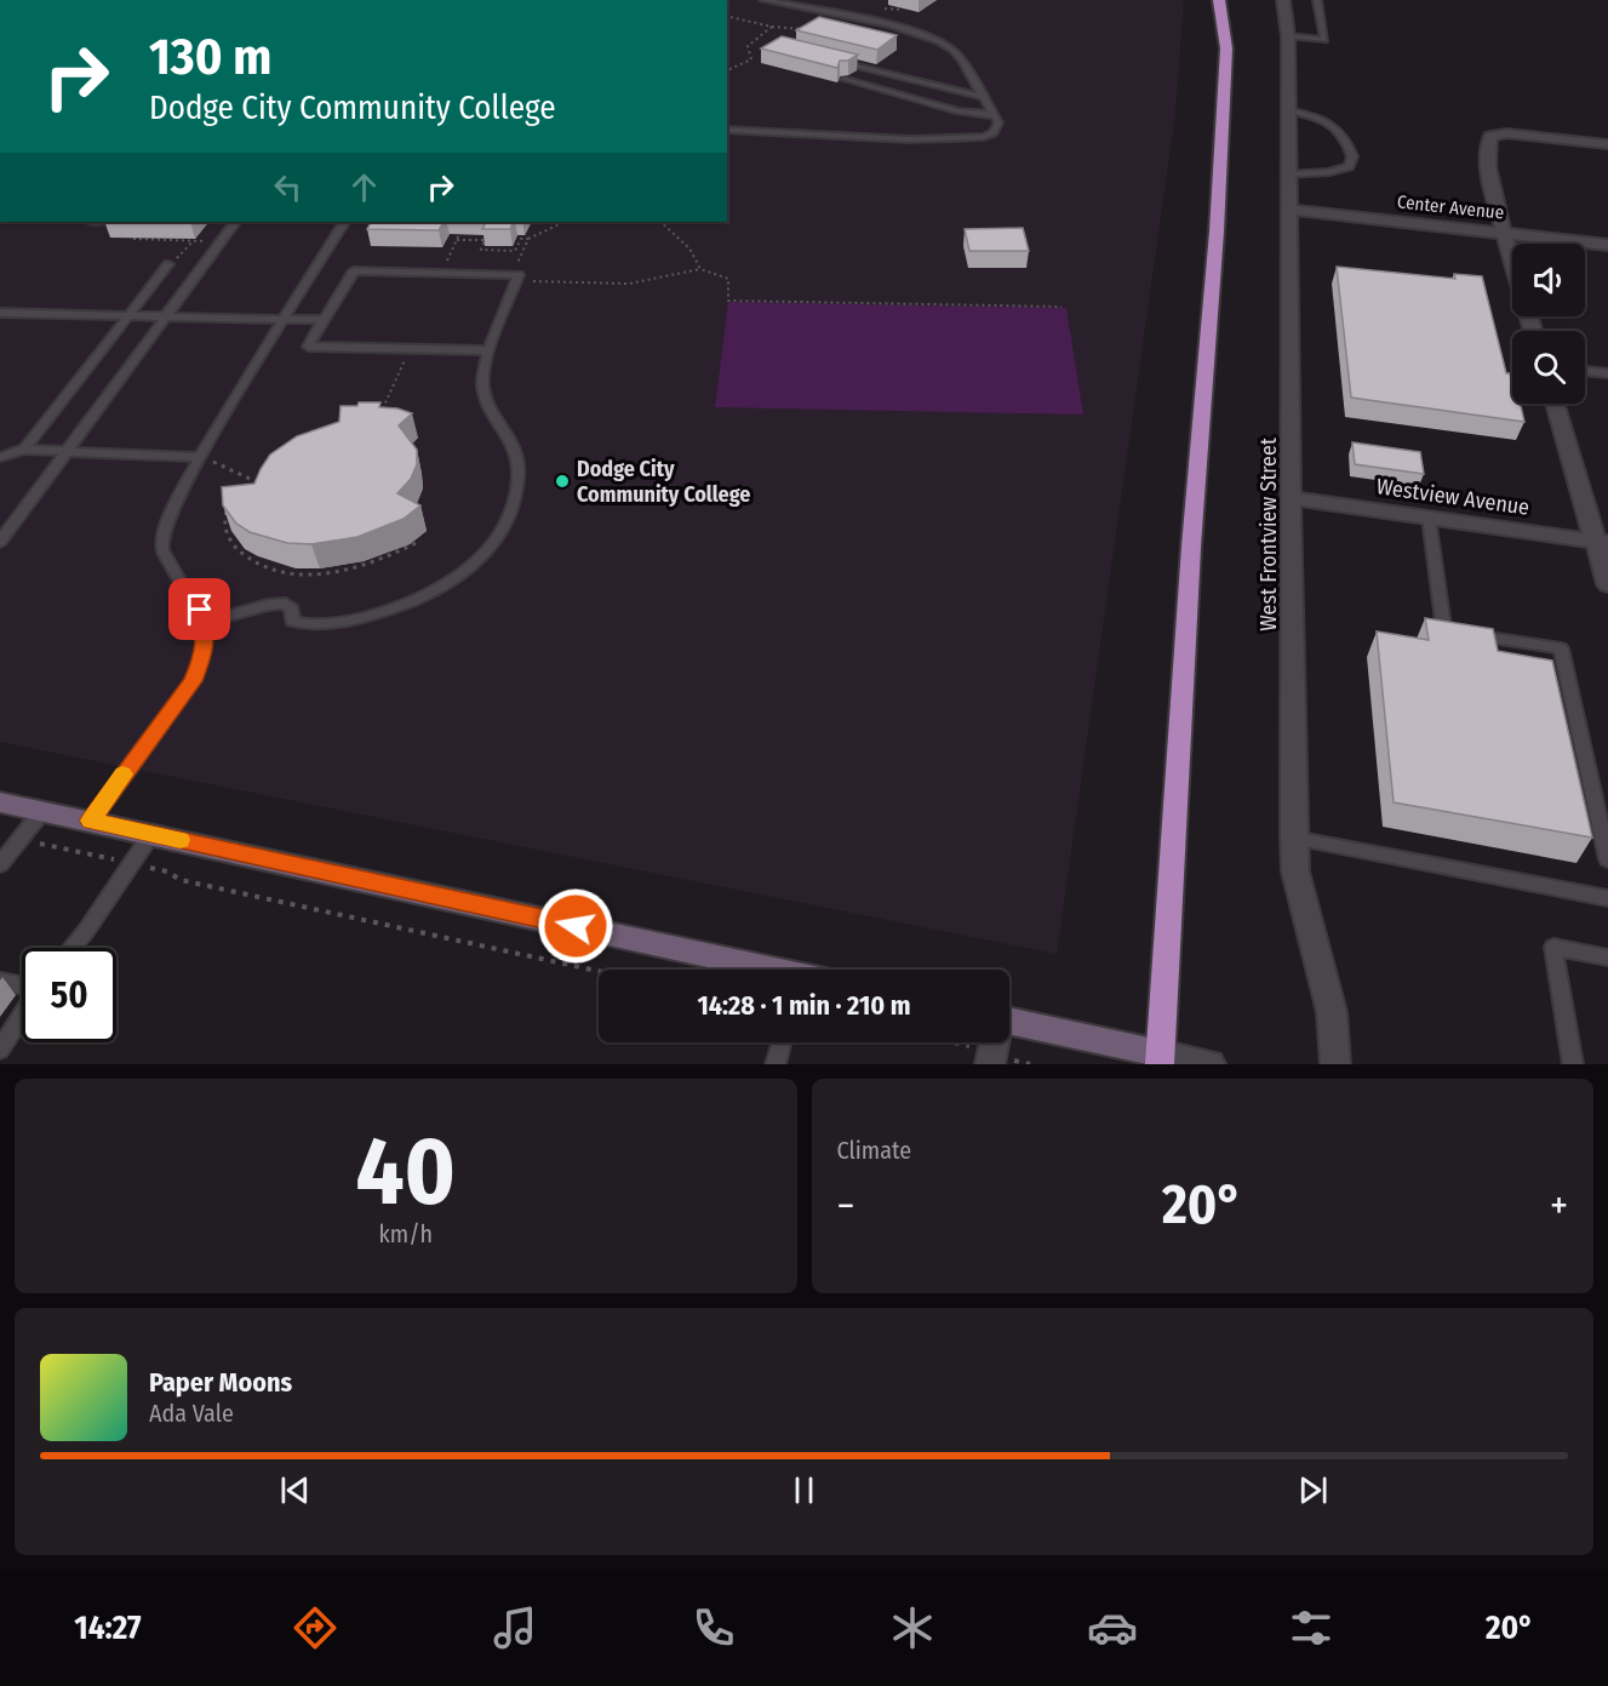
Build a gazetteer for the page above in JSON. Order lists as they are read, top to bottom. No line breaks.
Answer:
{"streets":{"street":["Center Avenue","Westview Avenue","West Frontview Street"]},"crossings":[["Center Avenue","West Frontview Street"],["Westview Avenue","West Frontview Street"]],"places":["Dodge City Community College"],"page":{"turn":["130 m","Dodge City Community College"],"limit":"50","trip":"14:28 · 1 min · 210 m","tile":[["40","km/h"],"Climate"],"heat":["−","20°","+"],"song":["Paper Moons","Ada Vale"],"tabs":["14:27","20°"]}}
